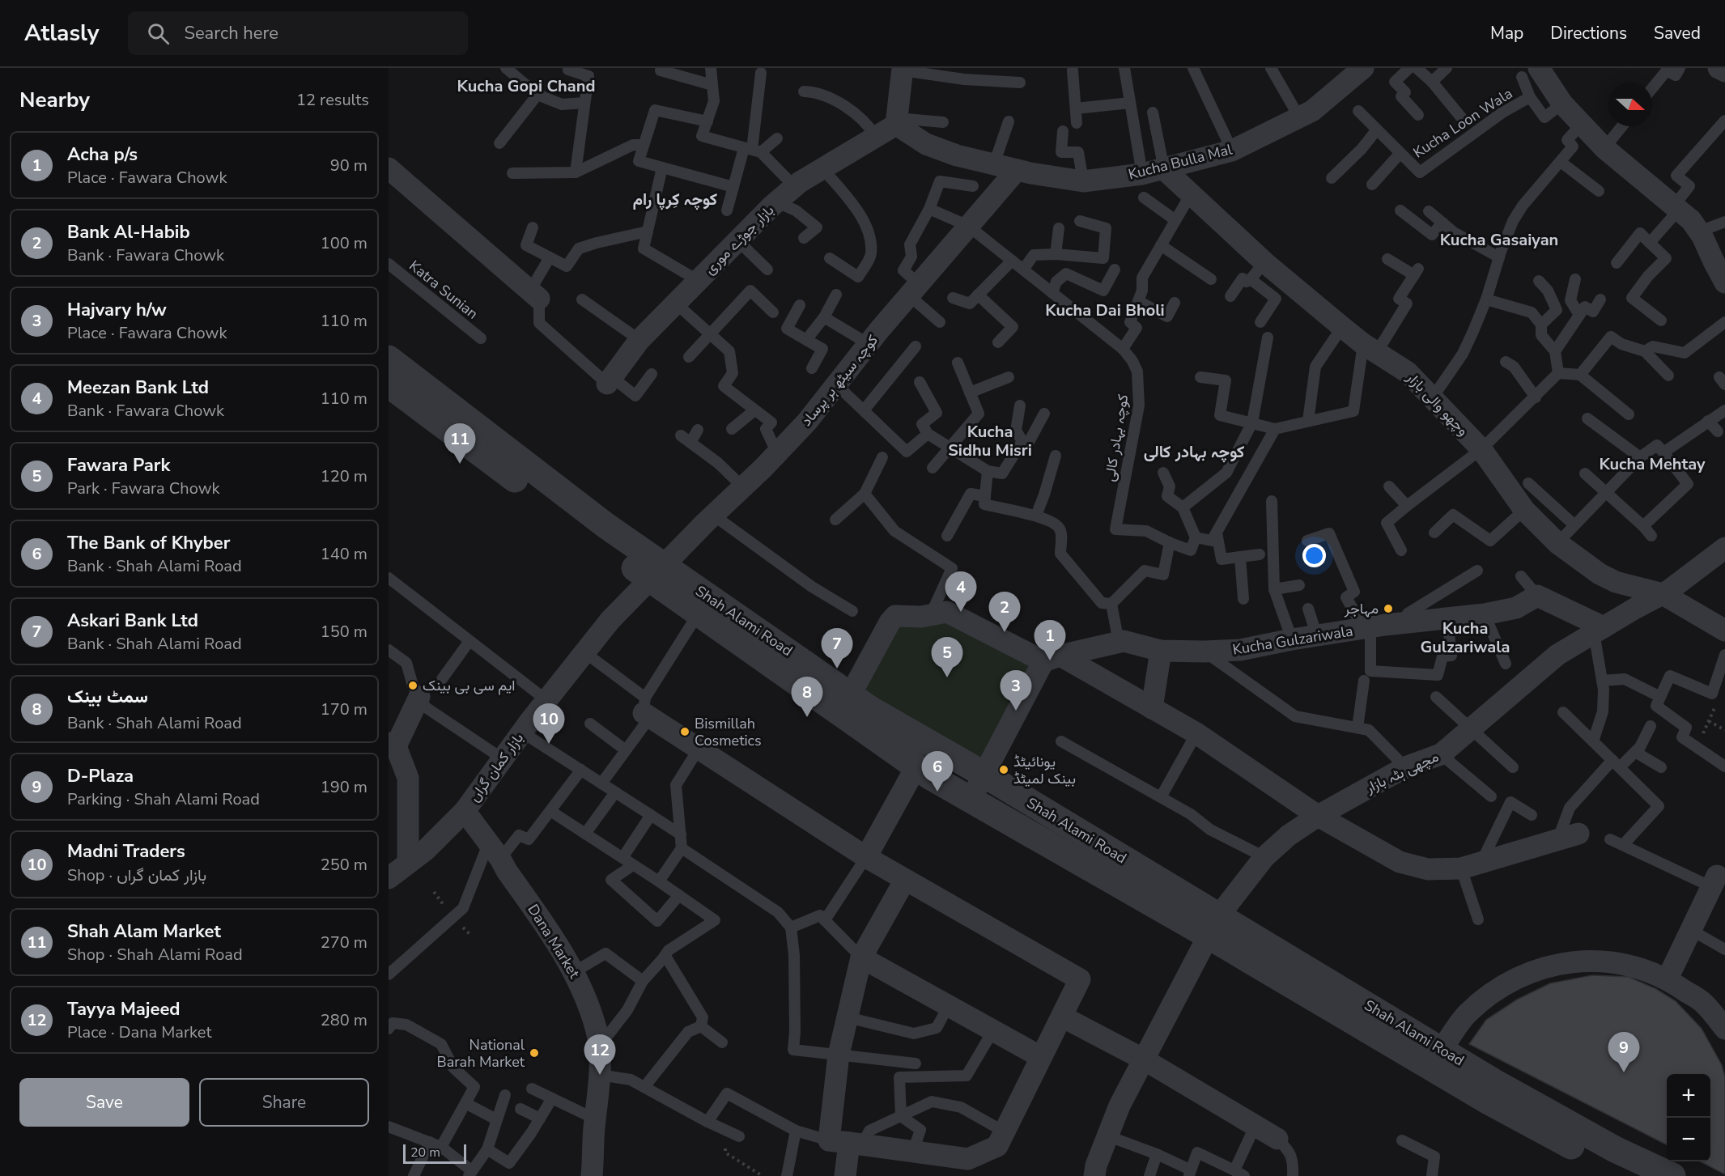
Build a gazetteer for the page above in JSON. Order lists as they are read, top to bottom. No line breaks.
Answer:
{"streets":{"street":["Kucha Bulla Mal","بازار جوڑے موری","کوچہ سیٹھ ہر پرساد","وچھو والی بازار","Shah Alami Road","Kucha Gulzariwala","بازار کمان گراں","مچھی ہٹہ بازار","Dana Market"],"lane":["Kucha Loon Wala","Katra Sunian","کوچہ بہادر کالی"]},"crossings":[["Kucha Bulla Mal","بازار جوڑے موری"],["Kucha Bulla Mal","کوچہ سیٹھ ہر پرساد"],["Kucha Bulla Mal","وچھو والی بازار"],["کوچہ سیٹھ ہر پرساد","کوچہ بہادر کالی"],["کوچہ سیٹھ ہر پرساد","Shah Alami Road"],["کوچہ سیٹھ ہر پرساد","بازار کمان گراں"],["وچھو والی بازار","مچھی ہٹہ بازار"],["Shah Alami Road","بازار کمان گراں"],["Shah Alami Road","مچھی ہٹہ بازار"],["بازار کمان گراں","Dana Market"]],"districts":["Kucha Gopi Chand","کوچہ کِرپا رام","Kucha Gasaiyan","Kucha Dai Bholi","Kucha Sidhu Misri","کوچہ بہادر کالی","Kucha Mehtay","Kucha Gulzariwala"],"places":["مہاجر","ایم سی بی بینک","Bismillah Cosmetics","یونائیٹڈ بینک لمیٹڈ","National Barah Market"],"scale_bar":"20 m","north":"right","page":{"header":"Atlasly","search":"Search here","nav":["Map","Directions","Saved"],"heading":["Nearby","12 results"],"list":[{"mark":"1","name":"Acha p/s","note":"Place · Fawara Chowk","value":"90 m"},{"mark":"2","name":"Bank Al-Habib","note":"Bank · Fawara Chowk","value":"100 m"},{"mark":"3","name":"Hajvary h/w","note":"Place · Fawara Chowk","value":"110 m"},{"mark":"4","name":"Meezan Bank Ltd","note":"Bank · Fawara Chowk","value":"110 m"},{"mark":"5","name":"Fawara Park","note":"Park · Fawara Chowk","value":"120 m"},{"mark":"6","name":"The Bank of Khyber","note":"Bank · Shah Alami Road","value":"140 m"},{"mark":"7","name":"Askari Bank Ltd","note":"Bank · Shah Alami Road","value":"150 m"},{"mark":"8","name":"سمٹ بینک","note":"Bank · Shah Alami Road","value":"170 m"},{"mark":"9","name":"D-Plaza","note":"Parking · Shah Alami Road","value":"190 m"},{"mark":"10","name":"Madni Traders","note":"Shop · بازار کمان گراں","value":"250 m"},{"mark":"11","name":"Shah Alam Market","note":"Shop · Shah Alami Road","value":"270 m"},{"mark":"12","name":"Tayya Majeed","note":"Place · Dana Market","value":"280 m"}],"pins":["11","4","2","1","7","5","3","8","10","6","9","12"],"buttons":["Save","Share"],"map_buttons":["+","−"],"scale":"20 m"}}
